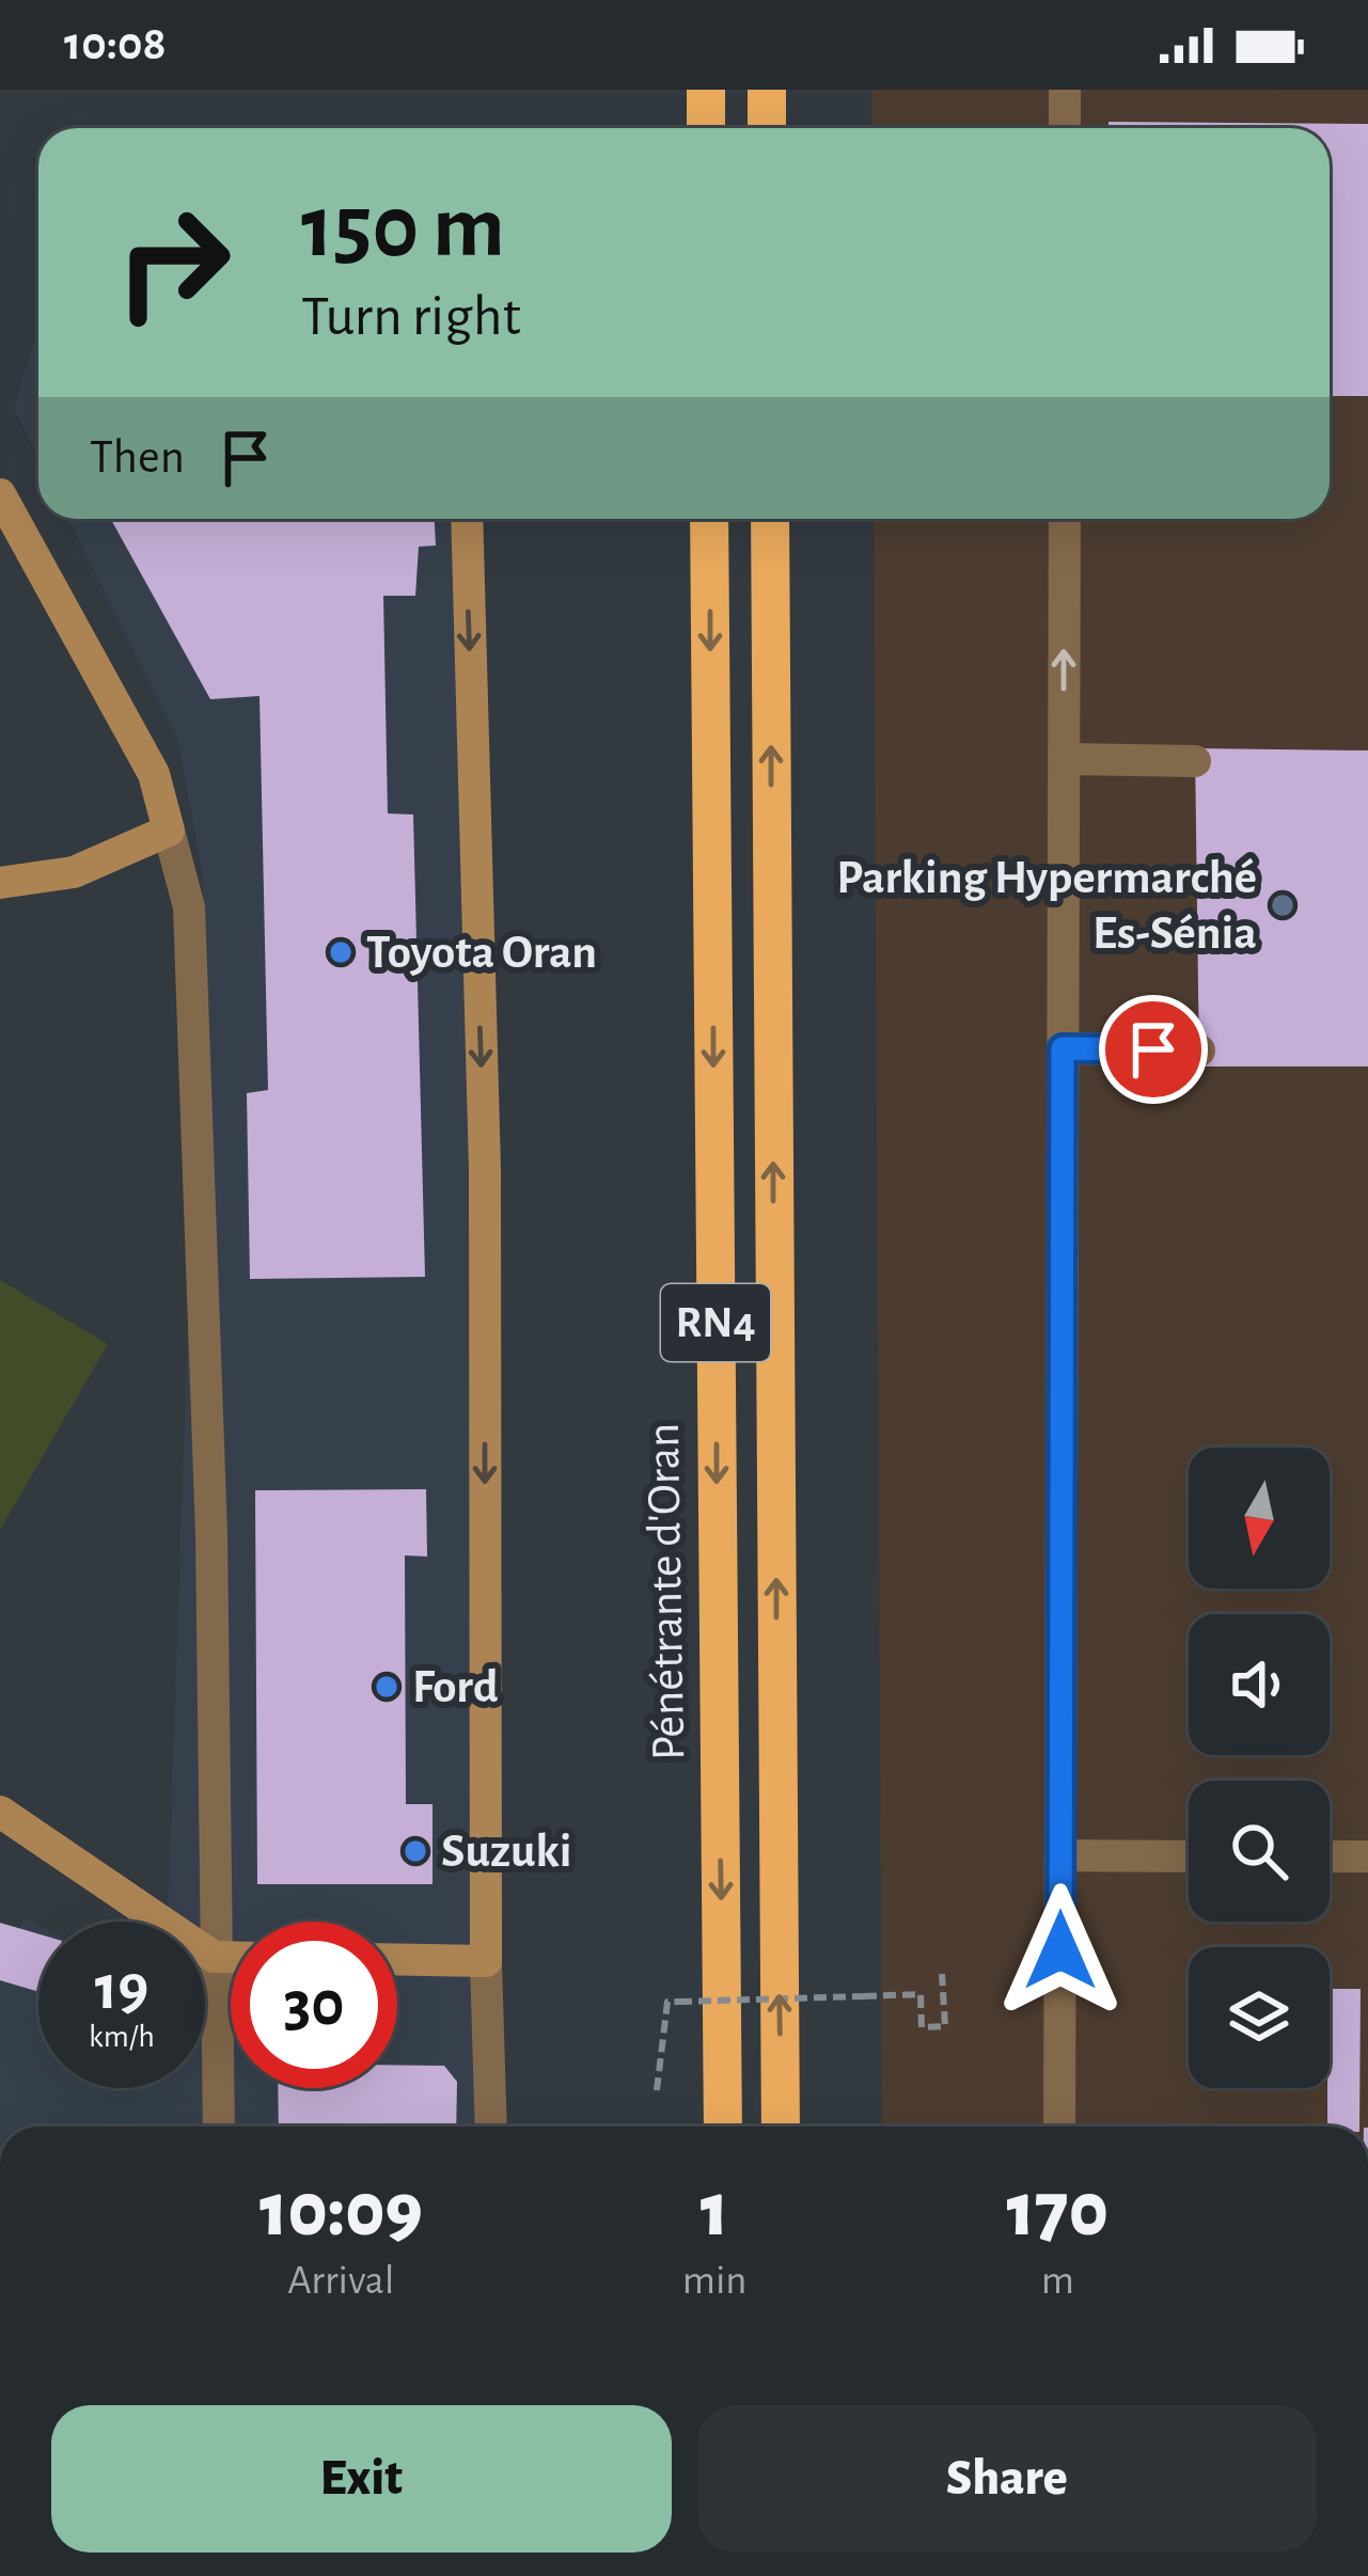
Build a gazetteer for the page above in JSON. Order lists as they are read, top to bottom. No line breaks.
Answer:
{"streets":{"highway":["RN4","Pénétrante d'Oran"]},"places":["Parking Hypermarché Es-Sénia","Toyota Oran","Ford","Suzuki"],"north":"bottom","page":{"status":"10:08","turn":["150 m","Turn right"],"then":"Then","speed":"19 km/h","limit":"30","eta":["10:09","Arrival","1","min","170","m"],"buttons":["Exit","Share"]}}
